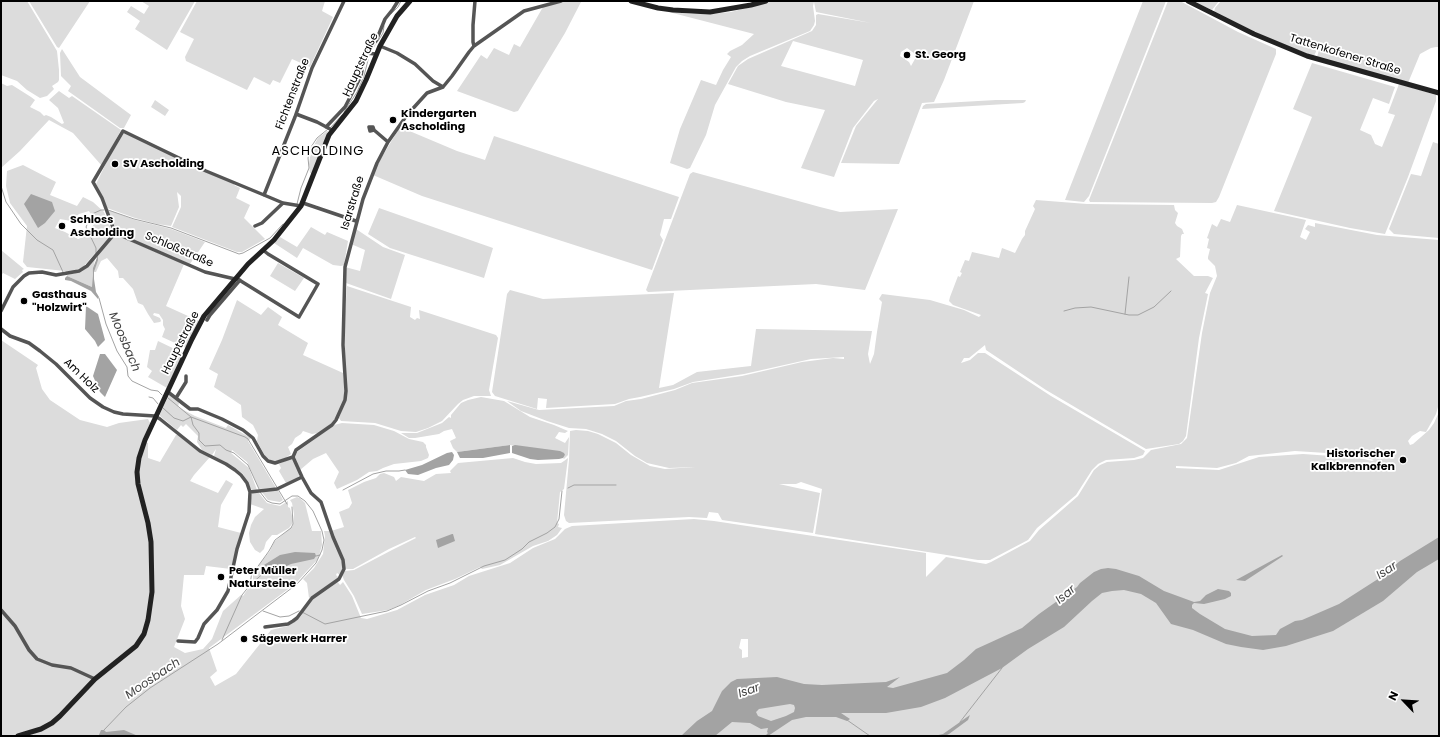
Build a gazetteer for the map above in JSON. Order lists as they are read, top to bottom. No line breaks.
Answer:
{"streets":{"main road":["Tattenkofener Straße","Hauptstraße"],"street":["Fichtenstraße","Isarstraße","Schloßstraße","Am Holz"]},"crossings":[["Hauptstraße","Schloßstraße"],["Hauptstraße","Am Holz"]],"districts":["ASCHOLDING"],"water":["Moosbach","Isar"],"places":["St. Georg","Kindergarten Ascholding","SV Ascholding","Schloss Ascholding","Gasthaus \"Holzwirt\"","Historischer Kalkbrennofen","Peter Müller Natursteine","Sägewerk Harrer"],"north":"top left"}
